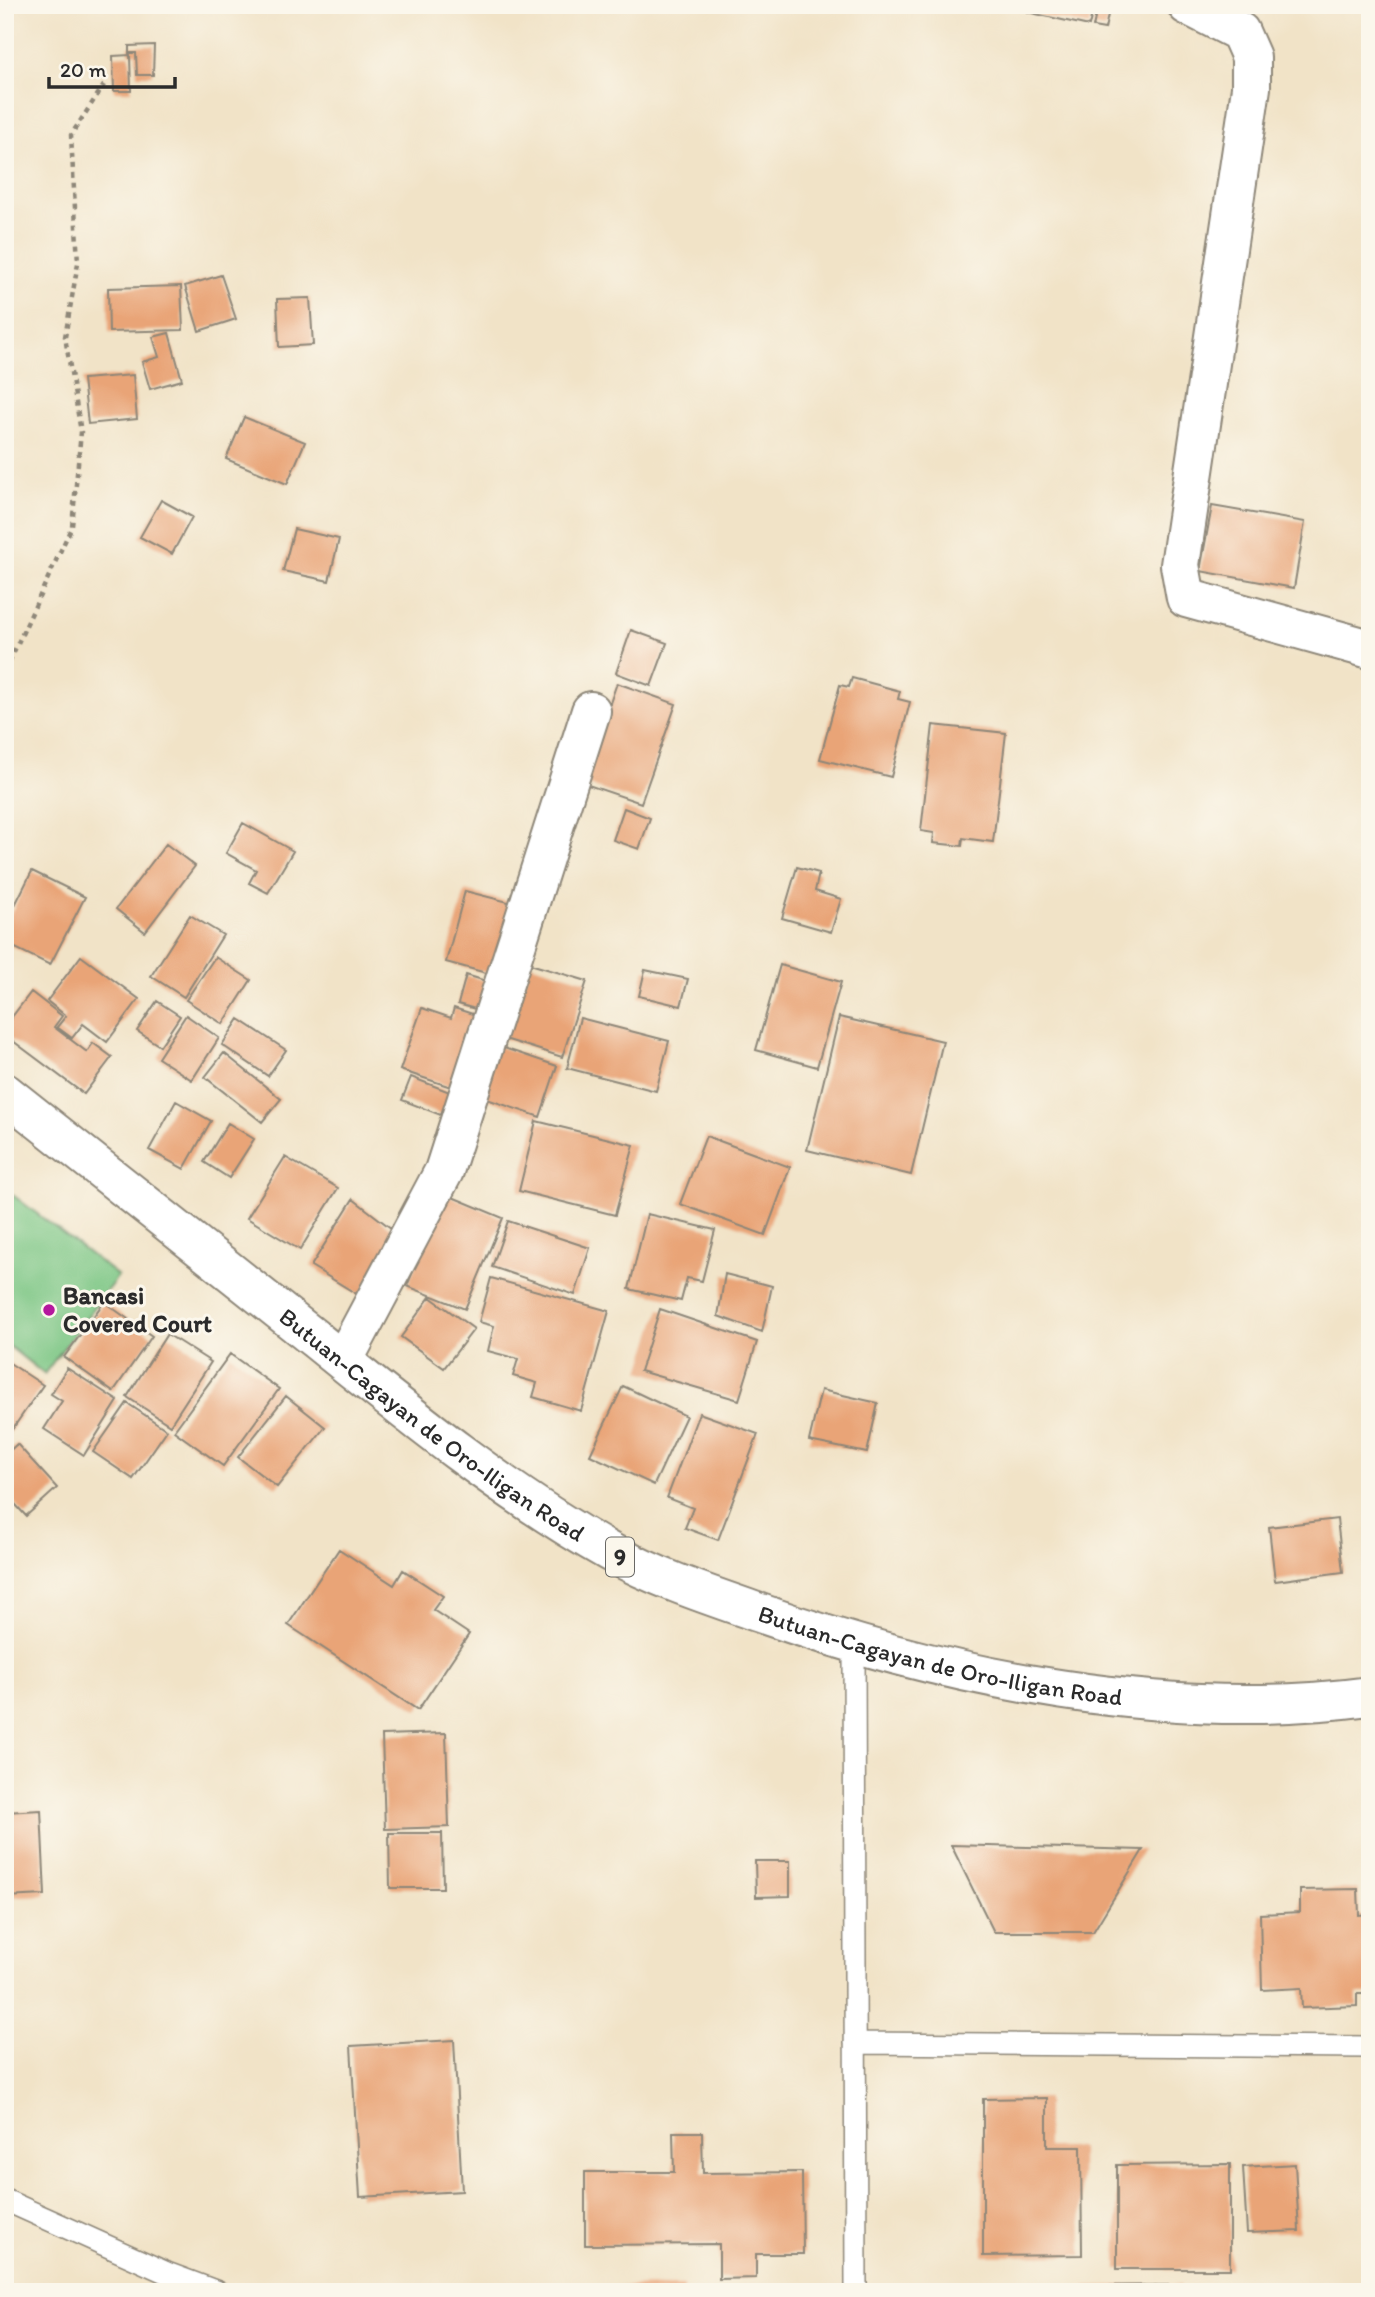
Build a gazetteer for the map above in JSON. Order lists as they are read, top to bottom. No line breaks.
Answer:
{"streets":{"main road":["Butuan-Cagayan de Oro-Iligan Road","9"]},"places":["Bancasi Covered Court"],"scale_bar":"20 m"}
